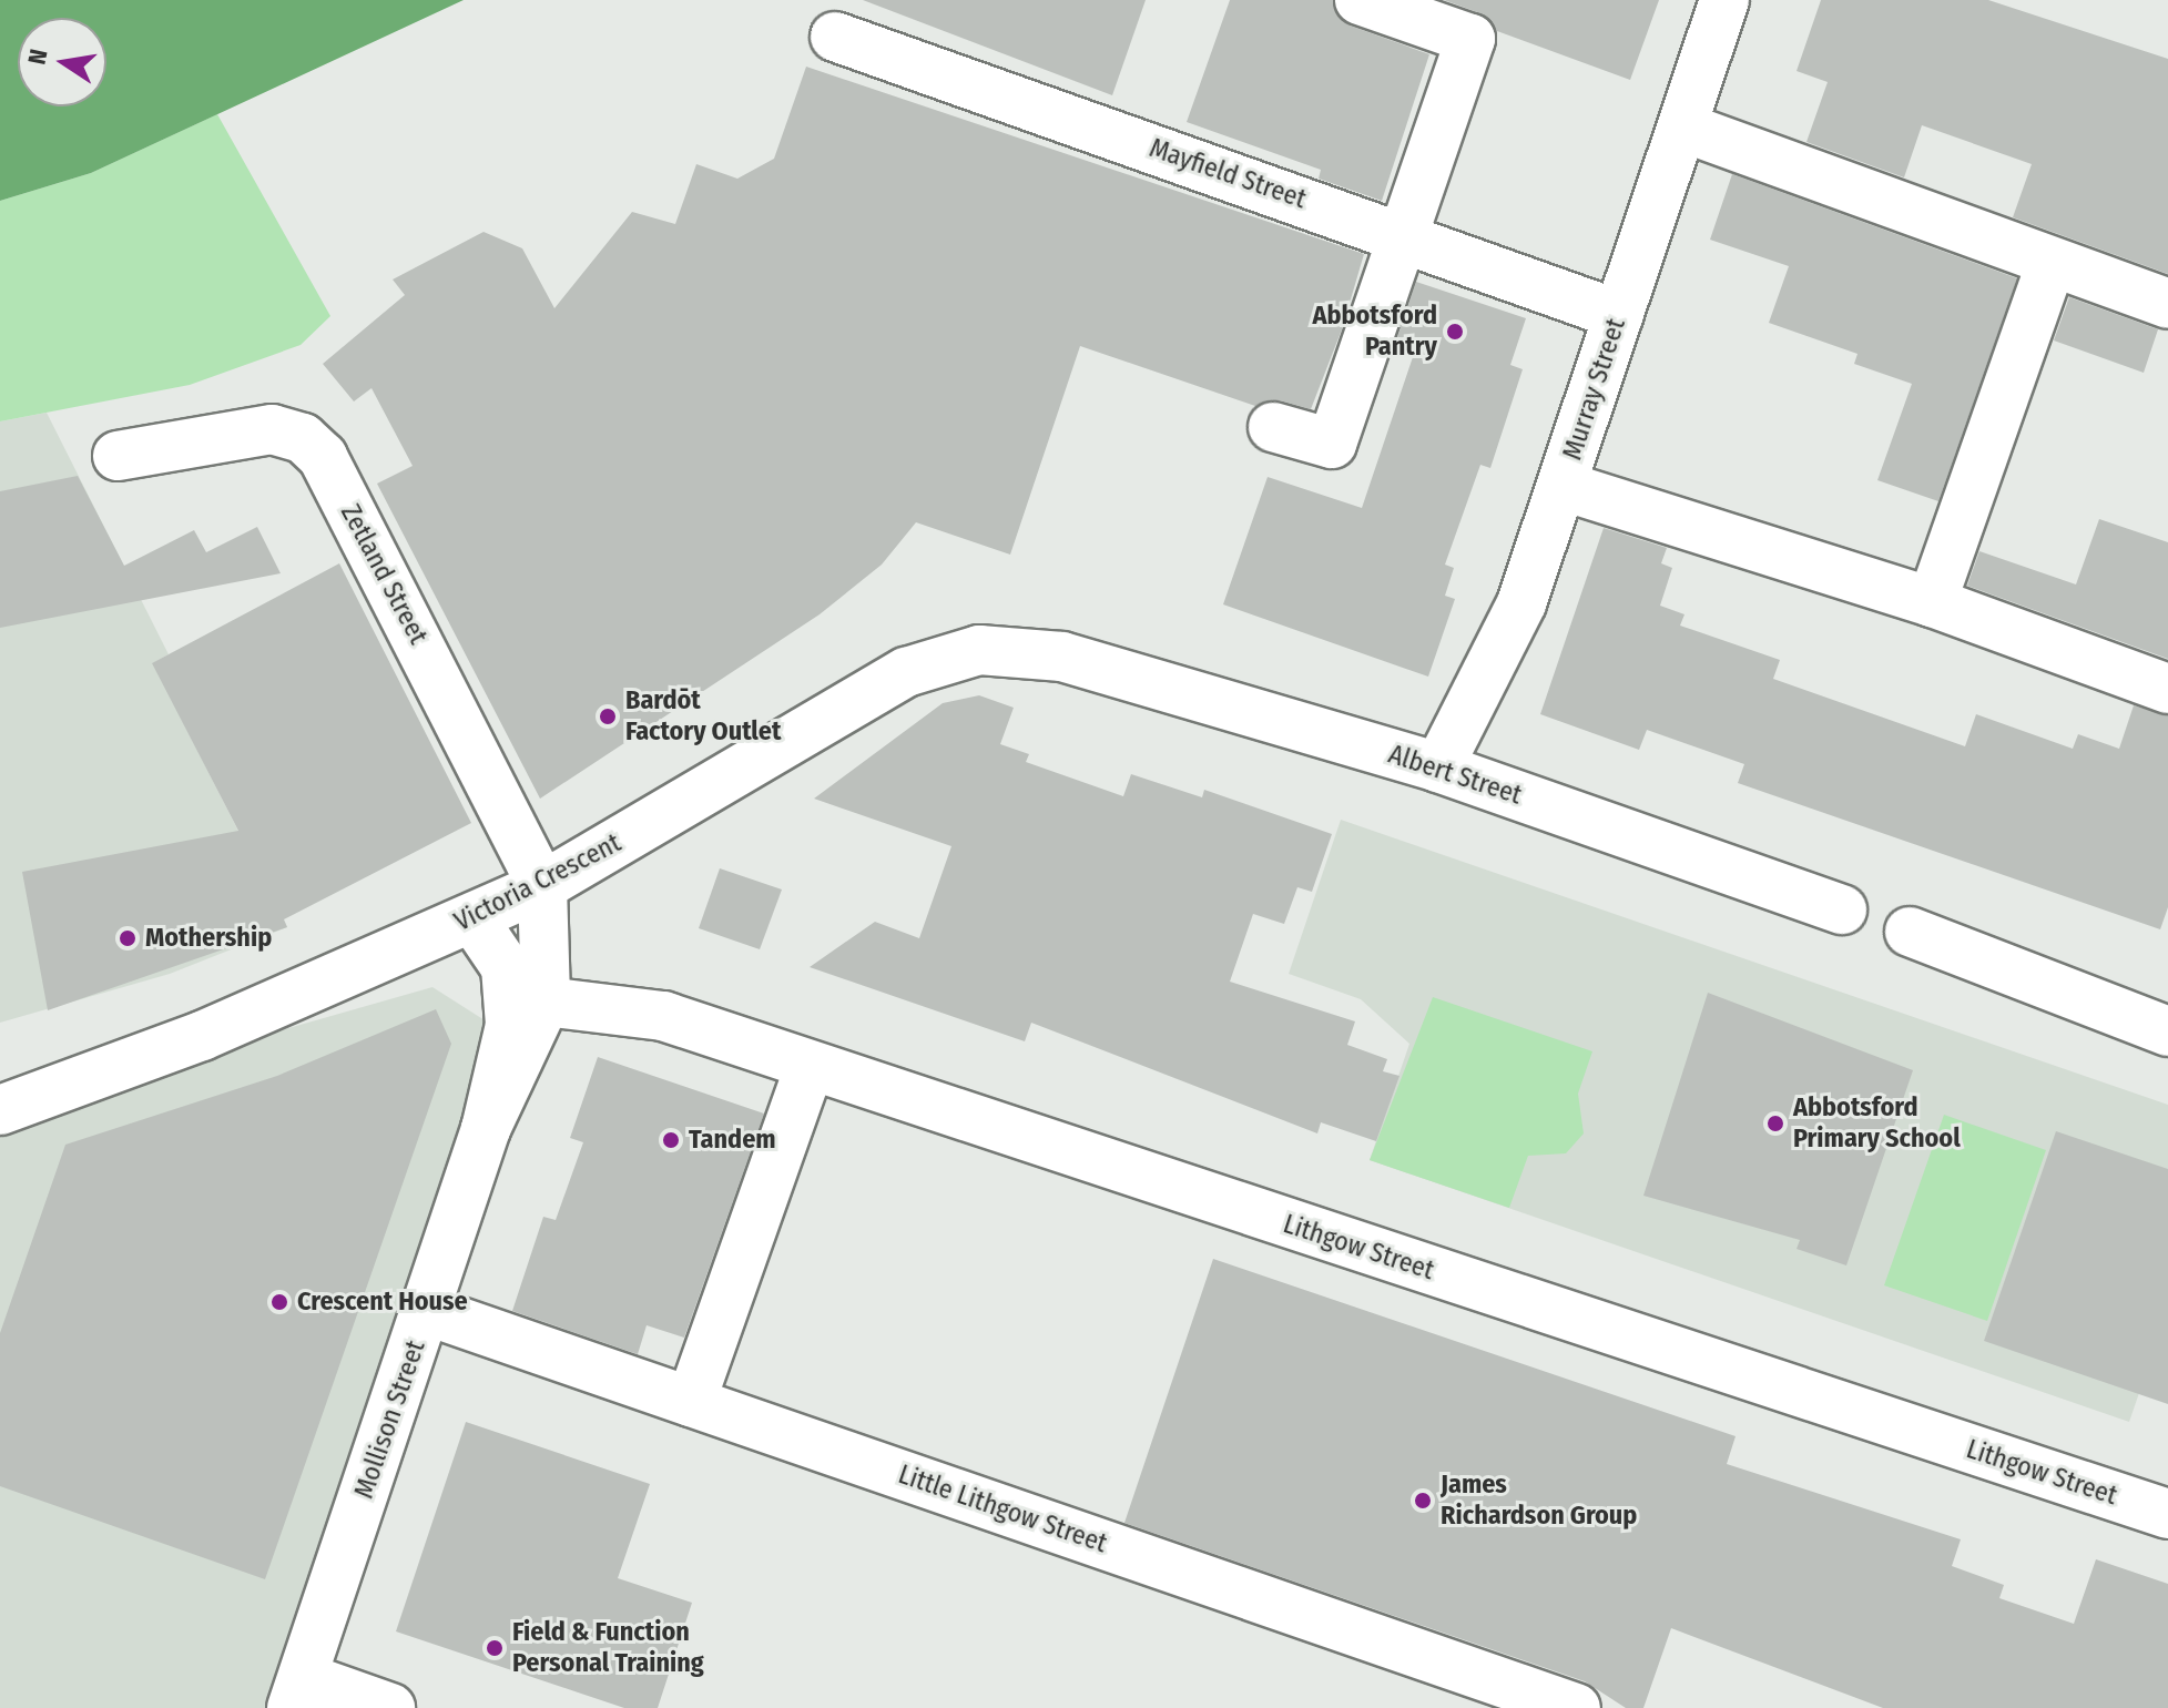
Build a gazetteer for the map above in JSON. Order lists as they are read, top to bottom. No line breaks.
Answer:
{"streets":{"street":["Mayfield Street","Murray Street","Zetland Street","Albert Street","Victoria Crescent","Lithgow Street","Mollison Street","Little Lithgow Street"]},"crossings":[["Mayfield Street","Murray Street"],["Murray Street","Albert Street"],["Zetland Street","Victoria Crescent"],["Zetland Street","Mollison Street"],["Albert Street","Victoria Crescent"],["Victoria Crescent","Mollison Street"],["Lithgow Street","Mollison Street"],["Mollison Street","Little Lithgow Street"]],"places":["Abbotsford Pantry","Bardōt Factory Outlet","Mothership","Abbotsford Primary School","Tandem","Crescent House","James Richardson Group","Field & Function Personal Training"],"north":"left"}
